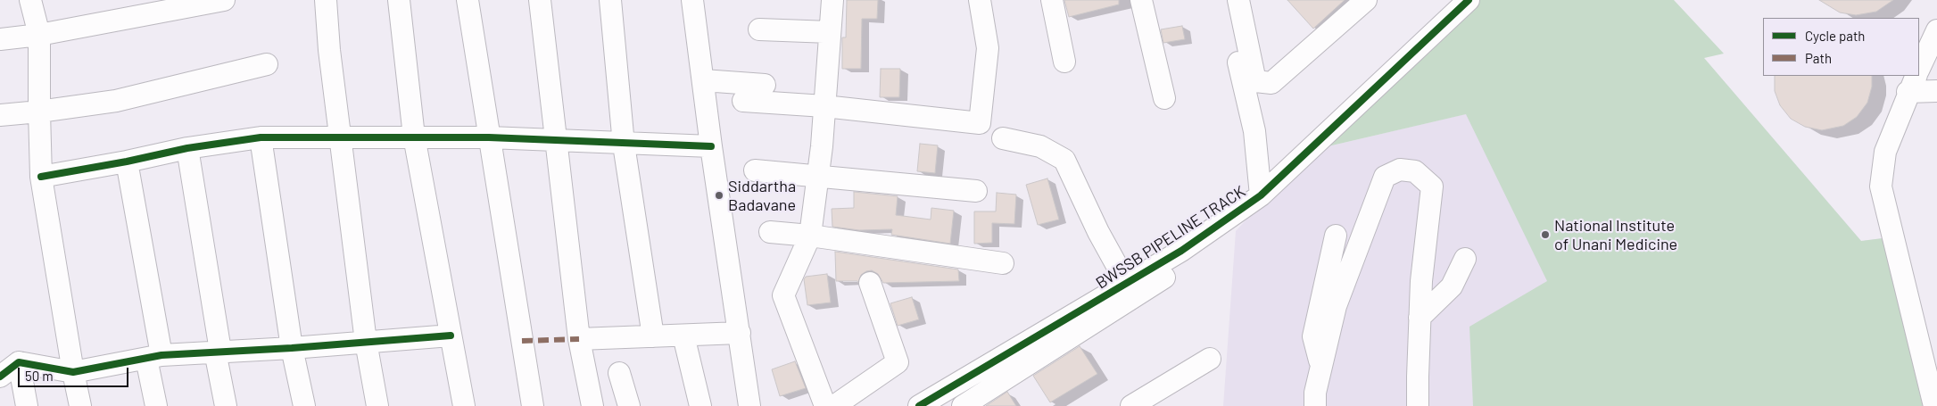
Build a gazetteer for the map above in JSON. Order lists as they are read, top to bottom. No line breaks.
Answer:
{"streets":{"street":["BWSSB PIPELINE TRACK"]},"places":["Siddartha Badavane","National Institute of Unani Medicine"],"legend":["Cycle path","Path"],"scale_bar":"50 m"}
